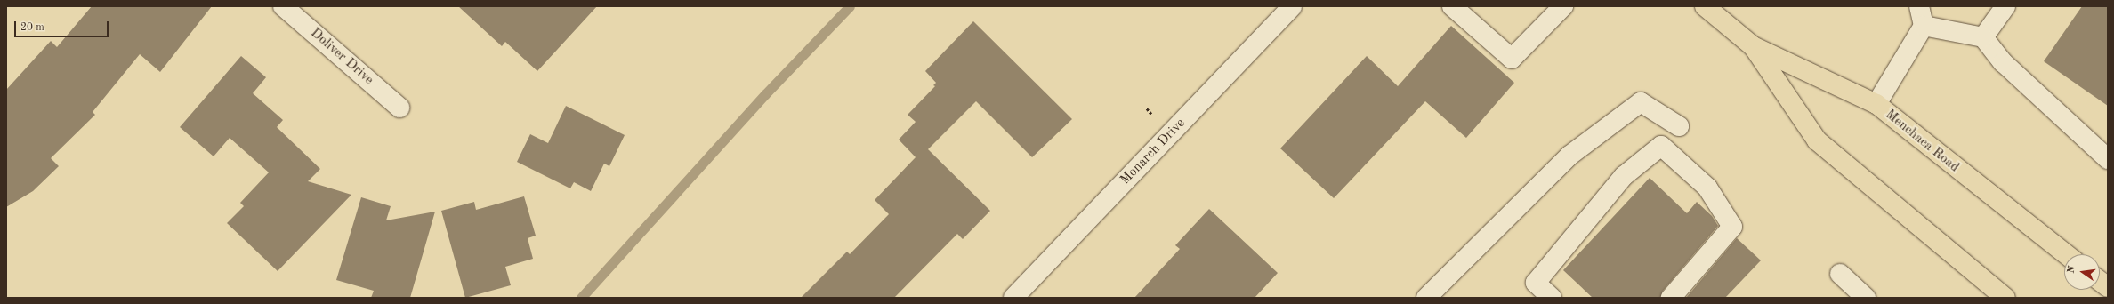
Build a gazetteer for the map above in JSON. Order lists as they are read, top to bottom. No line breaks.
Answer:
{"streets":{"main road":["Menchaca Road"],"street":["Doliver Drive","Monarch Drive"]},"scale_bar":"20 m","north":"left"}
